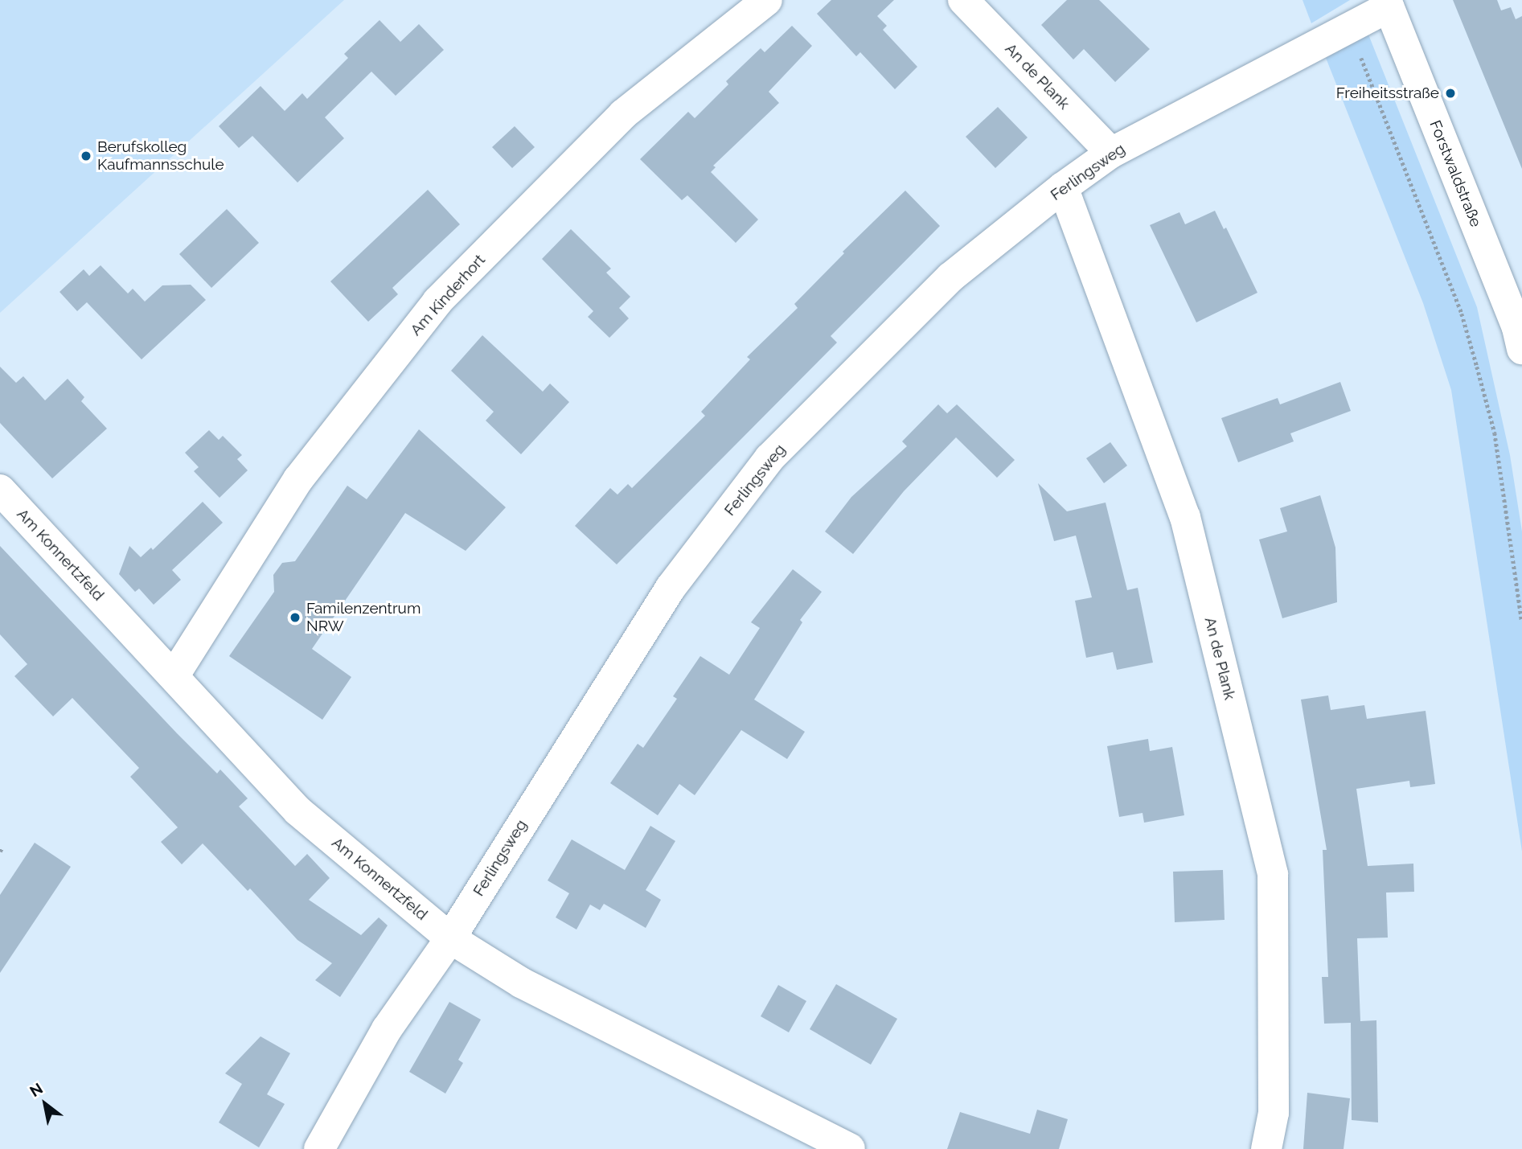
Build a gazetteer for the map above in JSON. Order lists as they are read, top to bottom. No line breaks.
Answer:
{"streets":{"street":["An de Plank","Ferlingsweg","Forstwaldstraße","Am Kinderhort","Am Konnertzfeld"]},"crossings":[["An de Plank","Ferlingsweg"],["Ferlingsweg","Forstwaldstraße"],["Ferlingsweg","Am Konnertzfeld"],["Am Kinderhort","Am Konnertzfeld"]],"places":["Freiheitsstraße","Berufskolleg Kaufmannsschule","Familenzentrum NRW"],"north":"top left"}
